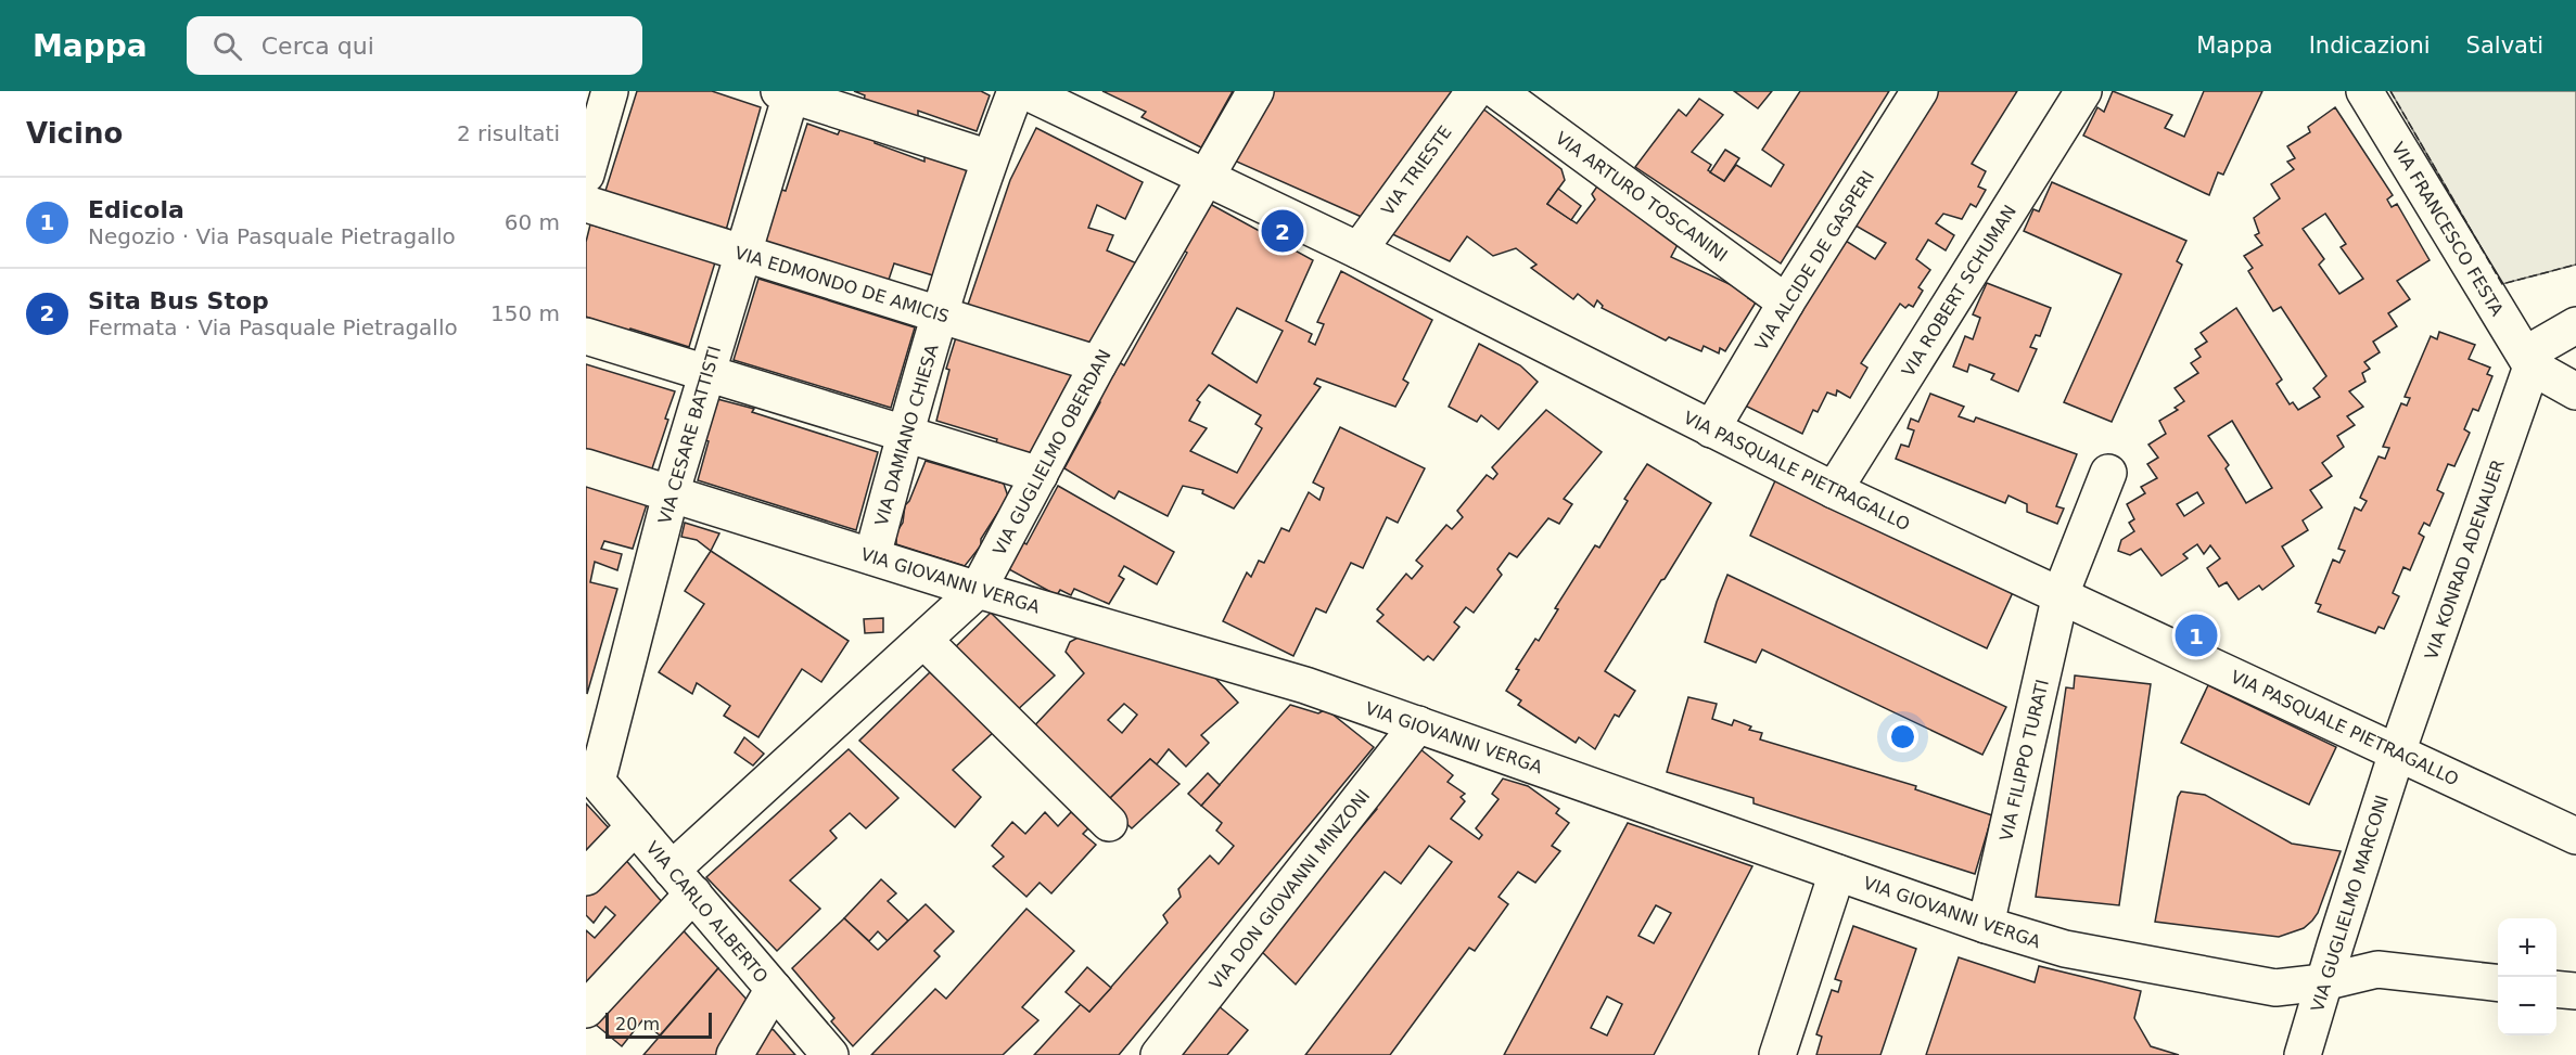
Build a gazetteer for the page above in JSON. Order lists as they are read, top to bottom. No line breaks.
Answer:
{"streets":{"street":["VIA TRIESTE","VIA ARTURO TOSCANINI","VIA FRANCESCO FESTA","VIA ALCIDE DE GASPERI","VIA EDMONDO DE AMICIS","VIA ROBERT SCHUMAN","VIA CESARE BATTISTI","VIA DAMIANO CHIESA","VIA GUGLIELMO OBERDAN","VIA PASQUALE PIETRAGALLO","VIA KONRAD ADENAUER","VIA GIOVANNI VERGA","VIA FILIPPO TURATI","VIA DON GIOVANNI MINZONI","VIA GUGLIELMO MARCONI","VIA CARLO ALBERTO"]},"crossings":[["VIA TRIESTE","VIA PASQUALE PIETRAGALLO"],["VIA ARTURO TOSCANINI","VIA ALCIDE DE GASPERI"],["VIA FRANCESCO FESTA","VIA KONRAD ADENAUER"],["VIA ALCIDE DE GASPERI","VIA PASQUALE PIETRAGALLO"],["VIA EDMONDO DE AMICIS","VIA CESARE BATTISTI"],["VIA EDMONDO DE AMICIS","VIA DAMIANO CHIESA"],["VIA EDMONDO DE AMICIS","VIA GUGLIELMO OBERDAN"],["VIA ROBERT SCHUMAN","VIA PASQUALE PIETRAGALLO"],["VIA CESARE BATTISTI","VIA GIOVANNI VERGA"],["VIA CESARE BATTISTI","VIA CARLO ALBERTO"],["VIA DAMIANO CHIESA","VIA GIOVANNI VERGA"],["VIA GUGLIELMO OBERDAN","VIA PASQUALE PIETRAGALLO"],["VIA GUGLIELMO OBERDAN","VIA GIOVANNI VERGA"],["VIA GUGLIELMO OBERDAN","VIA CARLO ALBERTO"],["VIA PASQUALE PIETRAGALLO","VIA KONRAD ADENAUER"],["VIA PASQUALE PIETRAGALLO","VIA FILIPPO TURATI"],["VIA PASQUALE PIETRAGALLO","VIA GUGLIELMO MARCONI"],["VIA KONRAD ADENAUER","VIA GUGLIELMO MARCONI"],["VIA GIOVANNI VERGA","VIA FILIPPO TURATI"],["VIA GIOVANNI VERGA","VIA DON GIOVANNI MINZONI"],["VIA GIOVANNI VERGA","VIA GUGLIELMO MARCONI"]],"scale_bar":"20 m","page":{"header":"Mappa","search":"Cerca qui","nav":["Mappa","Indicazioni","Salvati"],"heading":["Vicino","2 risultati"],"list":[{"mark":"1","name":"Edicola","note":"Negozio · Via Pasquale Pietragallo","value":"60 m"},{"mark":"2","name":"Sita Bus Stop","note":"Fermata · Via Pasquale Pietragallo","value":"150 m"}],"pins":["2","1"],"map_buttons":["+","−"],"scale":"20 m"}}
